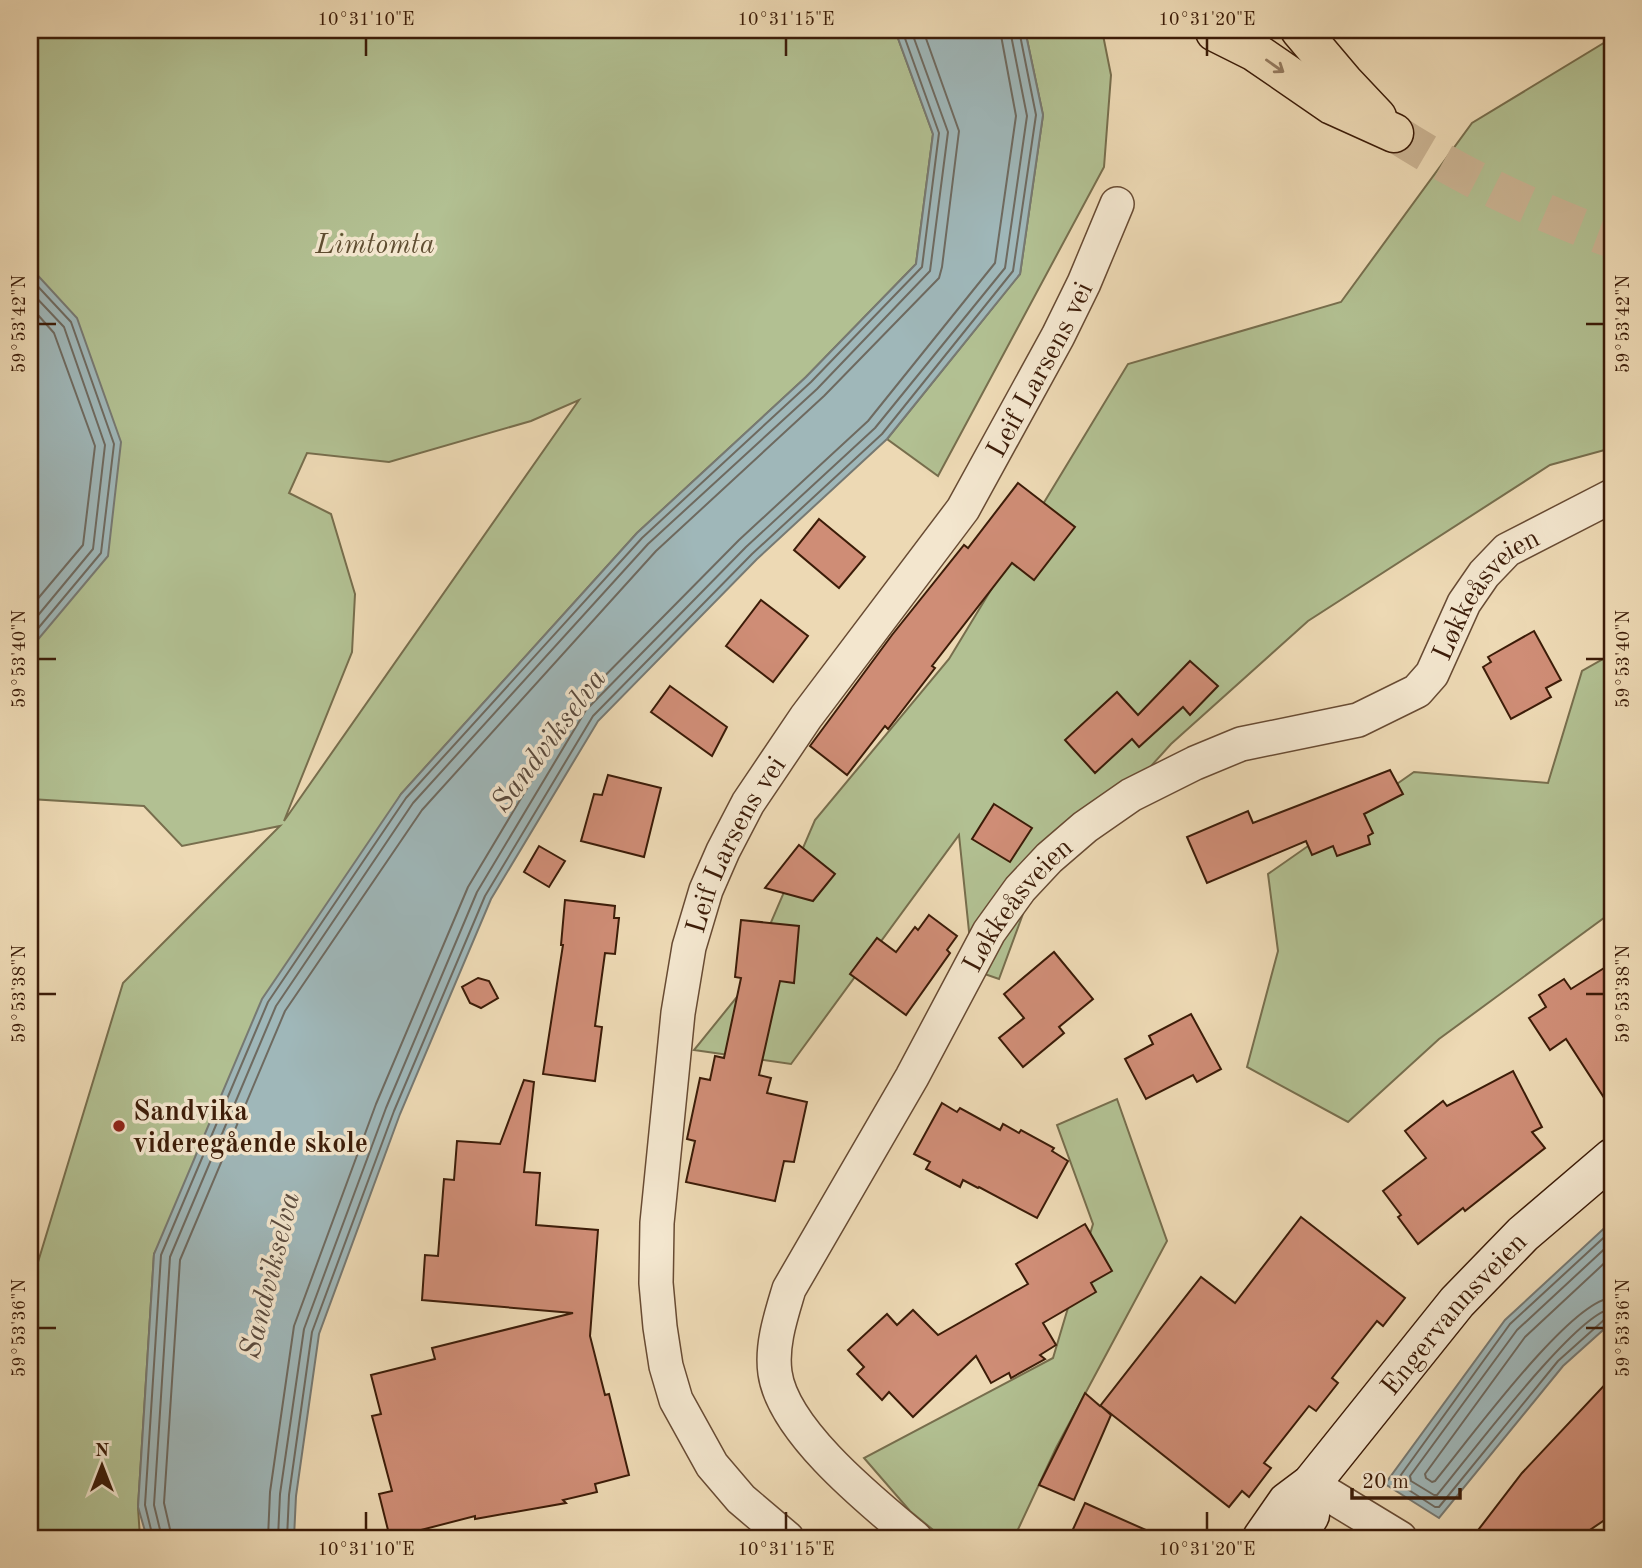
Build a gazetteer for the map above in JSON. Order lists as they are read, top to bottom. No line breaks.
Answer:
{"streets":{"main road":["Engervannsveien"],"street":["Leif Larsens vei","Løkkeåsveien"]},"water":["Sandvikselva"],"parks":["Limtomta"],"places":["Sandvika videregående skole"],"scale_bar":"20 m","north":"top","coordinates":["10°31'10\"E","10°31'15\"E","10°31'20\"E","59°53'42\"N","59°53'40\"N","59°53'38\"N","59°53'36\"N"]}
